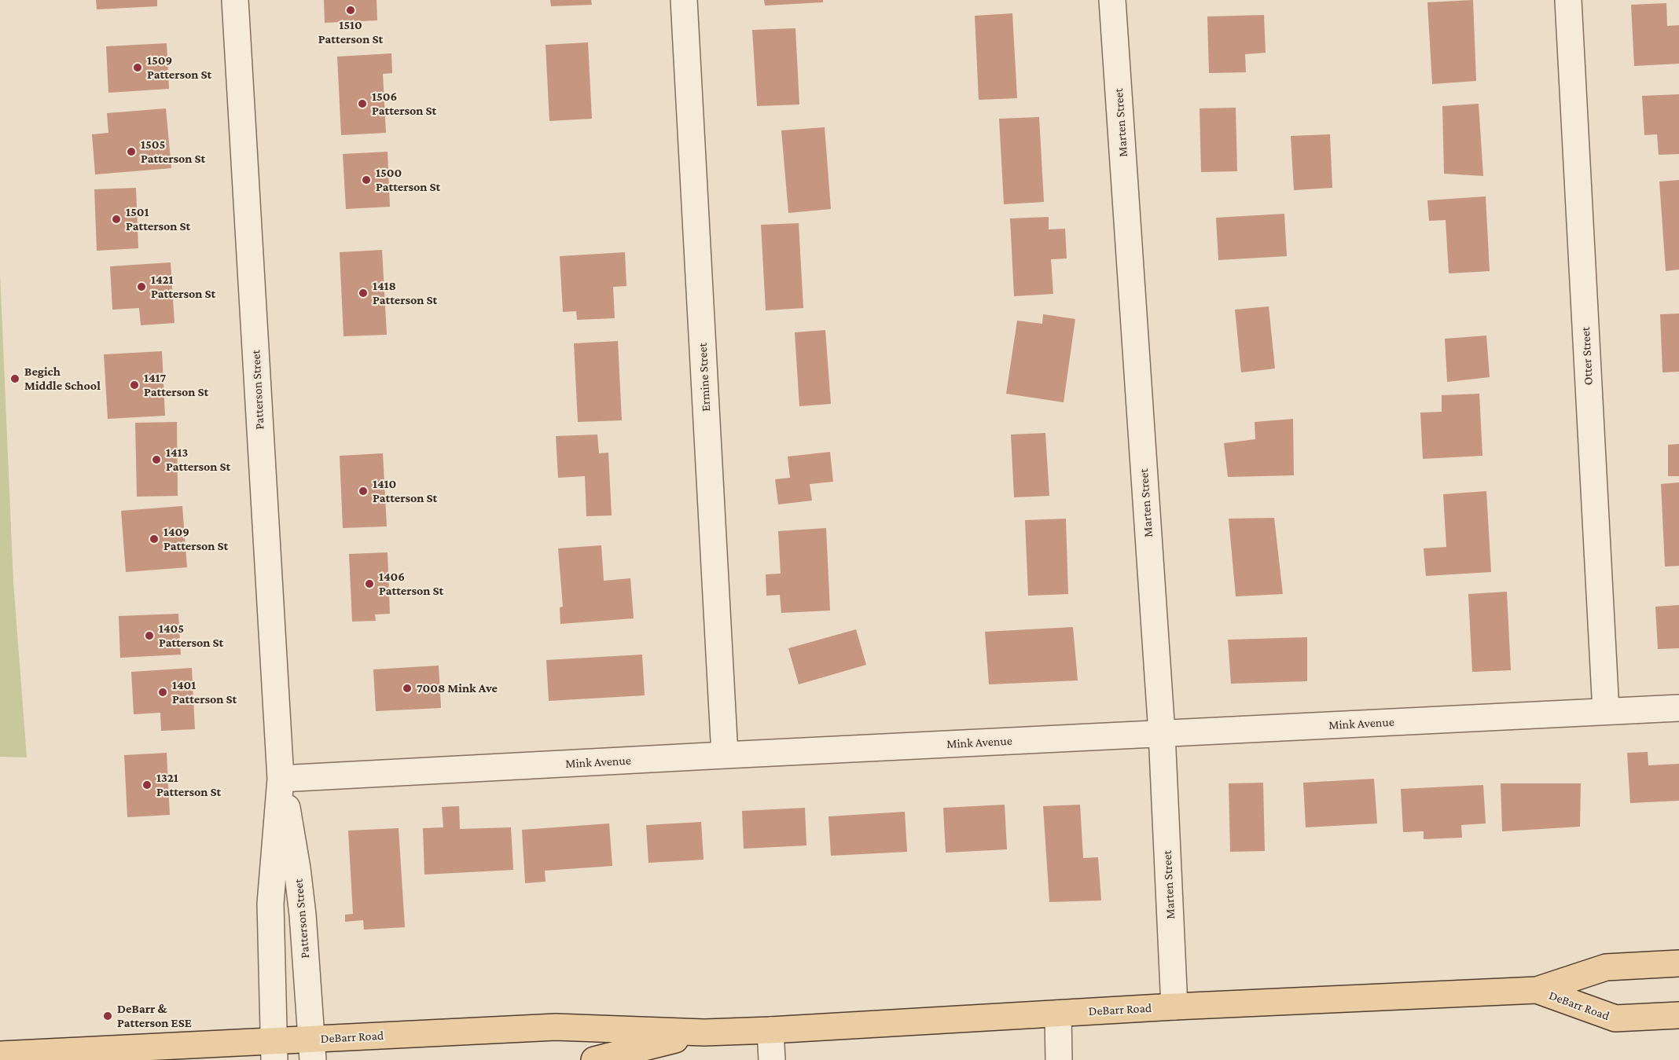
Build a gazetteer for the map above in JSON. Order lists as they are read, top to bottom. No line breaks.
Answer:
{"streets":{"main road":["DeBarr Road"],"street":["Marten Street","Otter Street","Ermine Street","Patterson Street","Mink Avenue"]},"crossings":[["Marten Street","Mink Avenue"],["Marten Street","DeBarr Road"],["Otter Street","Mink Avenue"],["Ermine Street","Mink Avenue"],["Patterson Street","Mink Avenue"],["Patterson Street","DeBarr Road"]],"places":["1510 Patterson St","1509 Patterson St","1506 Patterson St","1505 Patterson St","1500 Patterson St","1501 Patterson St","1421 Patterson St","1418 Patterson St","Begich Middle School","1417 Patterson St","1413 Patterson St","1410 Patterson St","1409 Patterson St","1406 Patterson St","1405 Patterson St","7008 Mink Ave","1401 Patterson St","1321 Patterson St","DeBarr & Patterson ESE"]}
